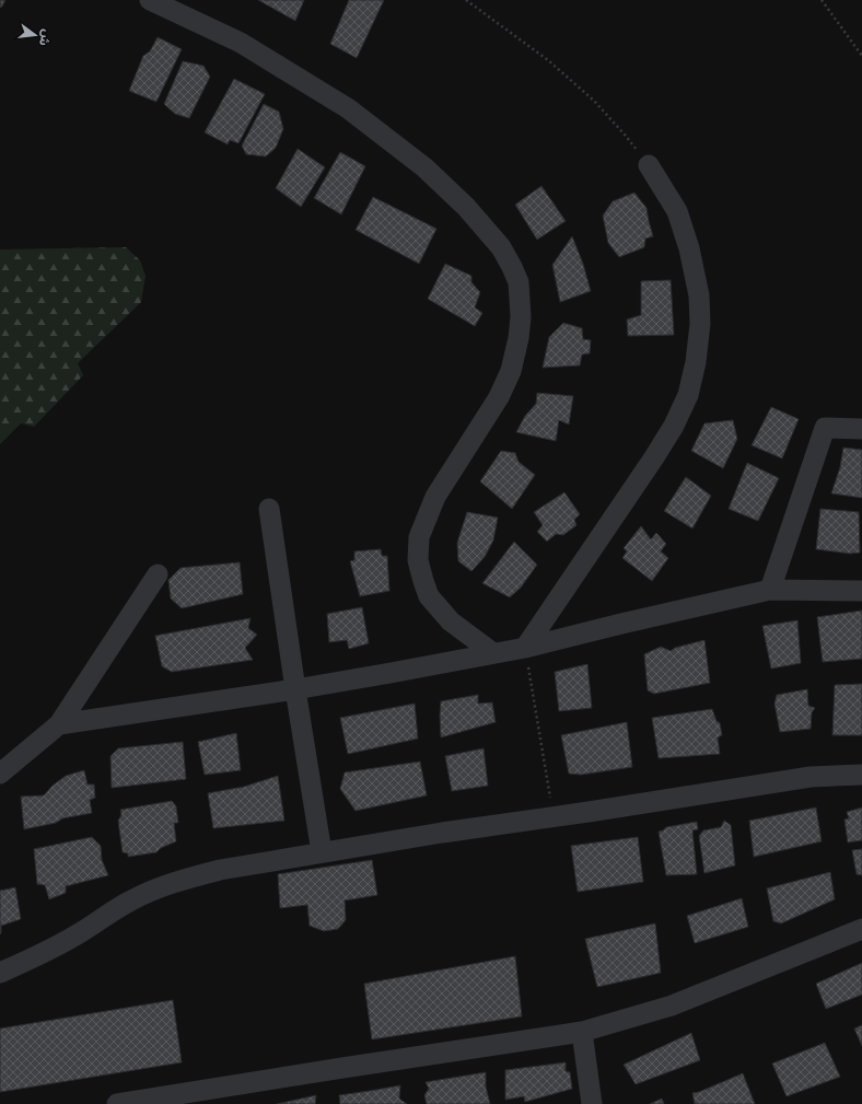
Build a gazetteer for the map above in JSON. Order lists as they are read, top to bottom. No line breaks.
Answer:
{"north":"right"}
